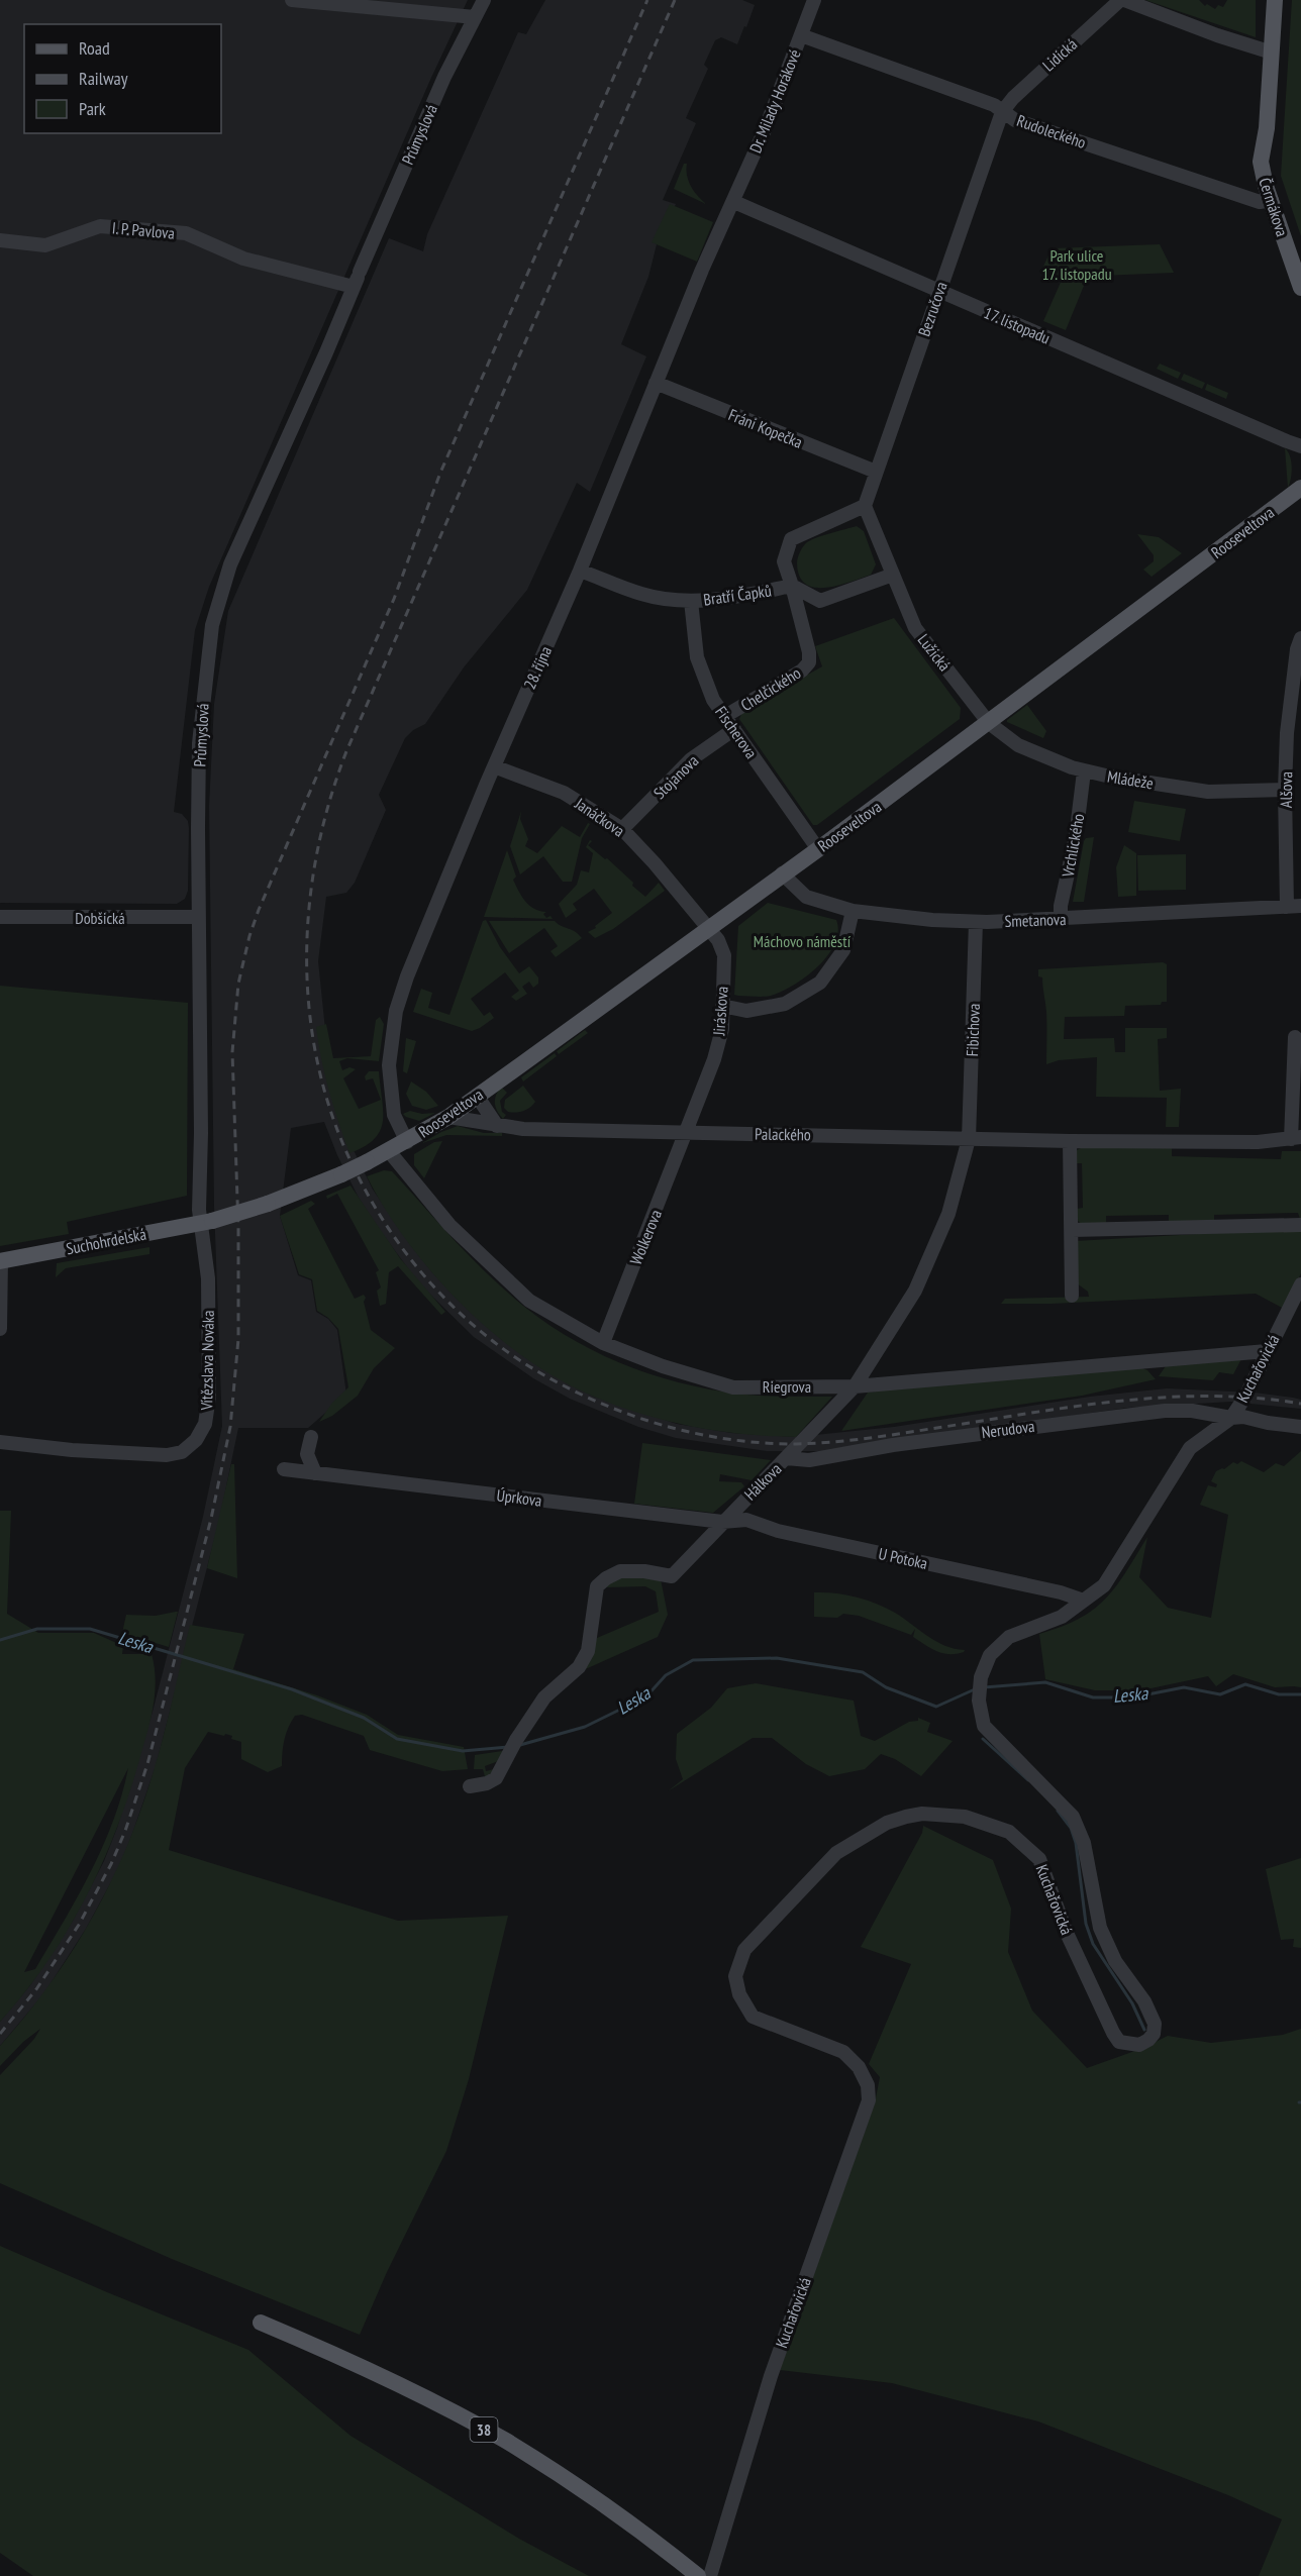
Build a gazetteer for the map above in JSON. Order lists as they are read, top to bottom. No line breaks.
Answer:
{"streets":{"main road":["Čermákova","Rooseveltova","Suchohrdelská","38"],"street":["Lidická","Dr. Milady Horákové","Rudoleckého","Průmyslová","I. P. Pavlova","Bezručova","17. listopadu","Fráni Kopečka","Bratří Čapků","Lužická","28. října","Chelčického","Fischerova","Stojanova","Mládeže","Alšova","Janáčkova","Vrchlického","Dobšická","Smetanova","Jiráskova","Fibichova","Palackého","Wolkerova","Vítězslava Nováka","Kuchařovická","Riegrova","Nerudova","Hálkova","Úprkova","U Potoka"]},"crossings":[["Lidická","Rudoleckého"],["Lidická","Bezručova"],["Dr. Milady Horákové","Rudoleckého"],["Dr. Milady Horákové","17. listopadu"],["Dr. Milady Horákové","28. října"],["Rudoleckého","Čermákova"],["Rudoleckého","Bezručova"],["Průmyslová","I. P. Pavlova"],["Průmyslová","Dobšická"],["Průmyslová","Suchohrdelská"],["Průmyslová","Vítězslava Nováka"],["Bezručova","17. listopadu"],["Bezručova","Fráni Kopečka"],["Bezručova","Lužická"],["17. listopadu","28. října"],["Fráni Kopečka","28. října"],["Rooseveltova","Lužická"],["Rooseveltova","28. října"],["Rooseveltova","Fischerova"],["Rooseveltova","Mládeže"],["Rooseveltova","Janáčkova"],["Rooseveltova","Smetanova"],["Rooseveltova","Jiráskova"],["Rooseveltova","Palackého"],["Rooseveltova","Suchohrdelská"],["Rooseveltova","Riegrova"],["Bratří Čapků","28. října"],["Bratří Čapků","Chelčického"],["Bratří Čapků","Fischerova"],["Lužická","Mládeže"],["28. října","Janáčkova"],["Chelčického","Fischerova"],["Fischerova","Stojanova"],["Stojanova","Janáčkova"],["Mládeže","Alšova"],["Mládeže","Vrchlického"],["Alšova","Smetanova"],["Janáčkova","Jiráskova"],["Vrchlického","Smetanova"],["Smetanova","Fibichova"],["Jiráskova","Palackého"],["Jiráskova","Wolkerova"],["Fibichova","Palackého"],["Fibichova","Hálkova"],["Palackého","Wolkerova"],["Palackého","Hálkova"],["Wolkerova","Riegrova"],["Suchohrdelská","Vítězslava Nováka"],["Kuchařovická","Riegrova"],["Kuchařovická","Nerudova"],["Kuchařovická","U Potoka"],["Riegrova","Hálkova"],["Nerudova","Hálkova"],["Hálkova","Úprkova"],["Hálkova","U Potoka"],["Úprkova","U Potoka"]],"water":["Leska"],"parks":["Park ulice 17. listopadu","Máchovo náměstí"],"legend":["Road","Railway","Park"]}
